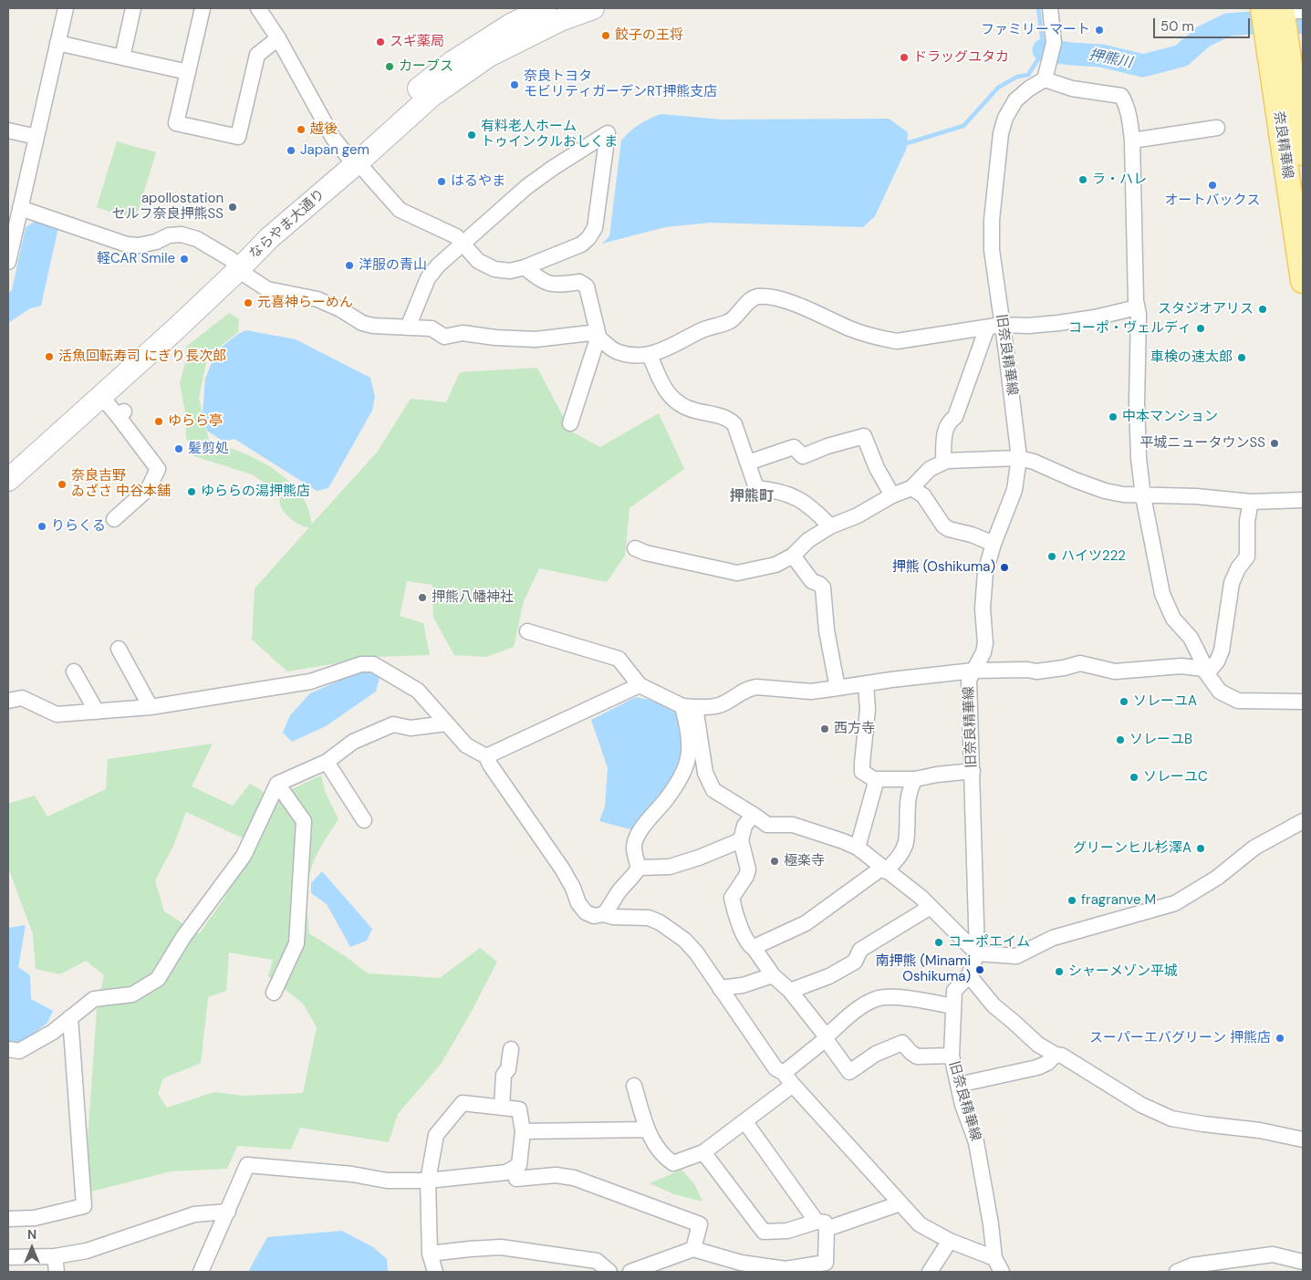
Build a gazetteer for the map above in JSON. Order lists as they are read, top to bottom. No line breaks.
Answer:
{"streets":{"main road":["奈良精華線"],"street":["ならやま大通り","旧奈良精華線"]},"districts":["押熊町"],"water":["押熊川"],"places":["ファミリーマート","餃子の王将","スギ薬局","ドラッグユタカ","カーブス","奈良トヨタ モビリティガーデンRT押熊支店","越後","有料老人ホーム トゥインクルおしくま","Japan gem","ラ・ハレ","はるやま","オートバックス","apollostation セルフ奈良押熊SS","軽CAR Smile","洋服の青山","元喜神らーめん","スタジオアリス","コーポ・ヴェルディ","活魚回転寿司 にぎり長次郎","車検の速太郎","中本マンション","ゆらら亭","平城ニュータウンSS","髪剪処","奈良吉野 ゐざさ 中谷本舗","ゆららの湯押熊店","りらくる","ハイツ222","押熊 (Oshikuma)","押熊八幡神社","ソレーユA","西方寺","ソレーユB","ソレーユC","グリーンヒル杉澤A","極楽寺","fragranve M","コーポエイム","南押熊 (Minami Oshikuma)","シャーメゾン平城","スーパーエバグリーン 押熊店"],"scale_bar":"50 m","north":"top"}
